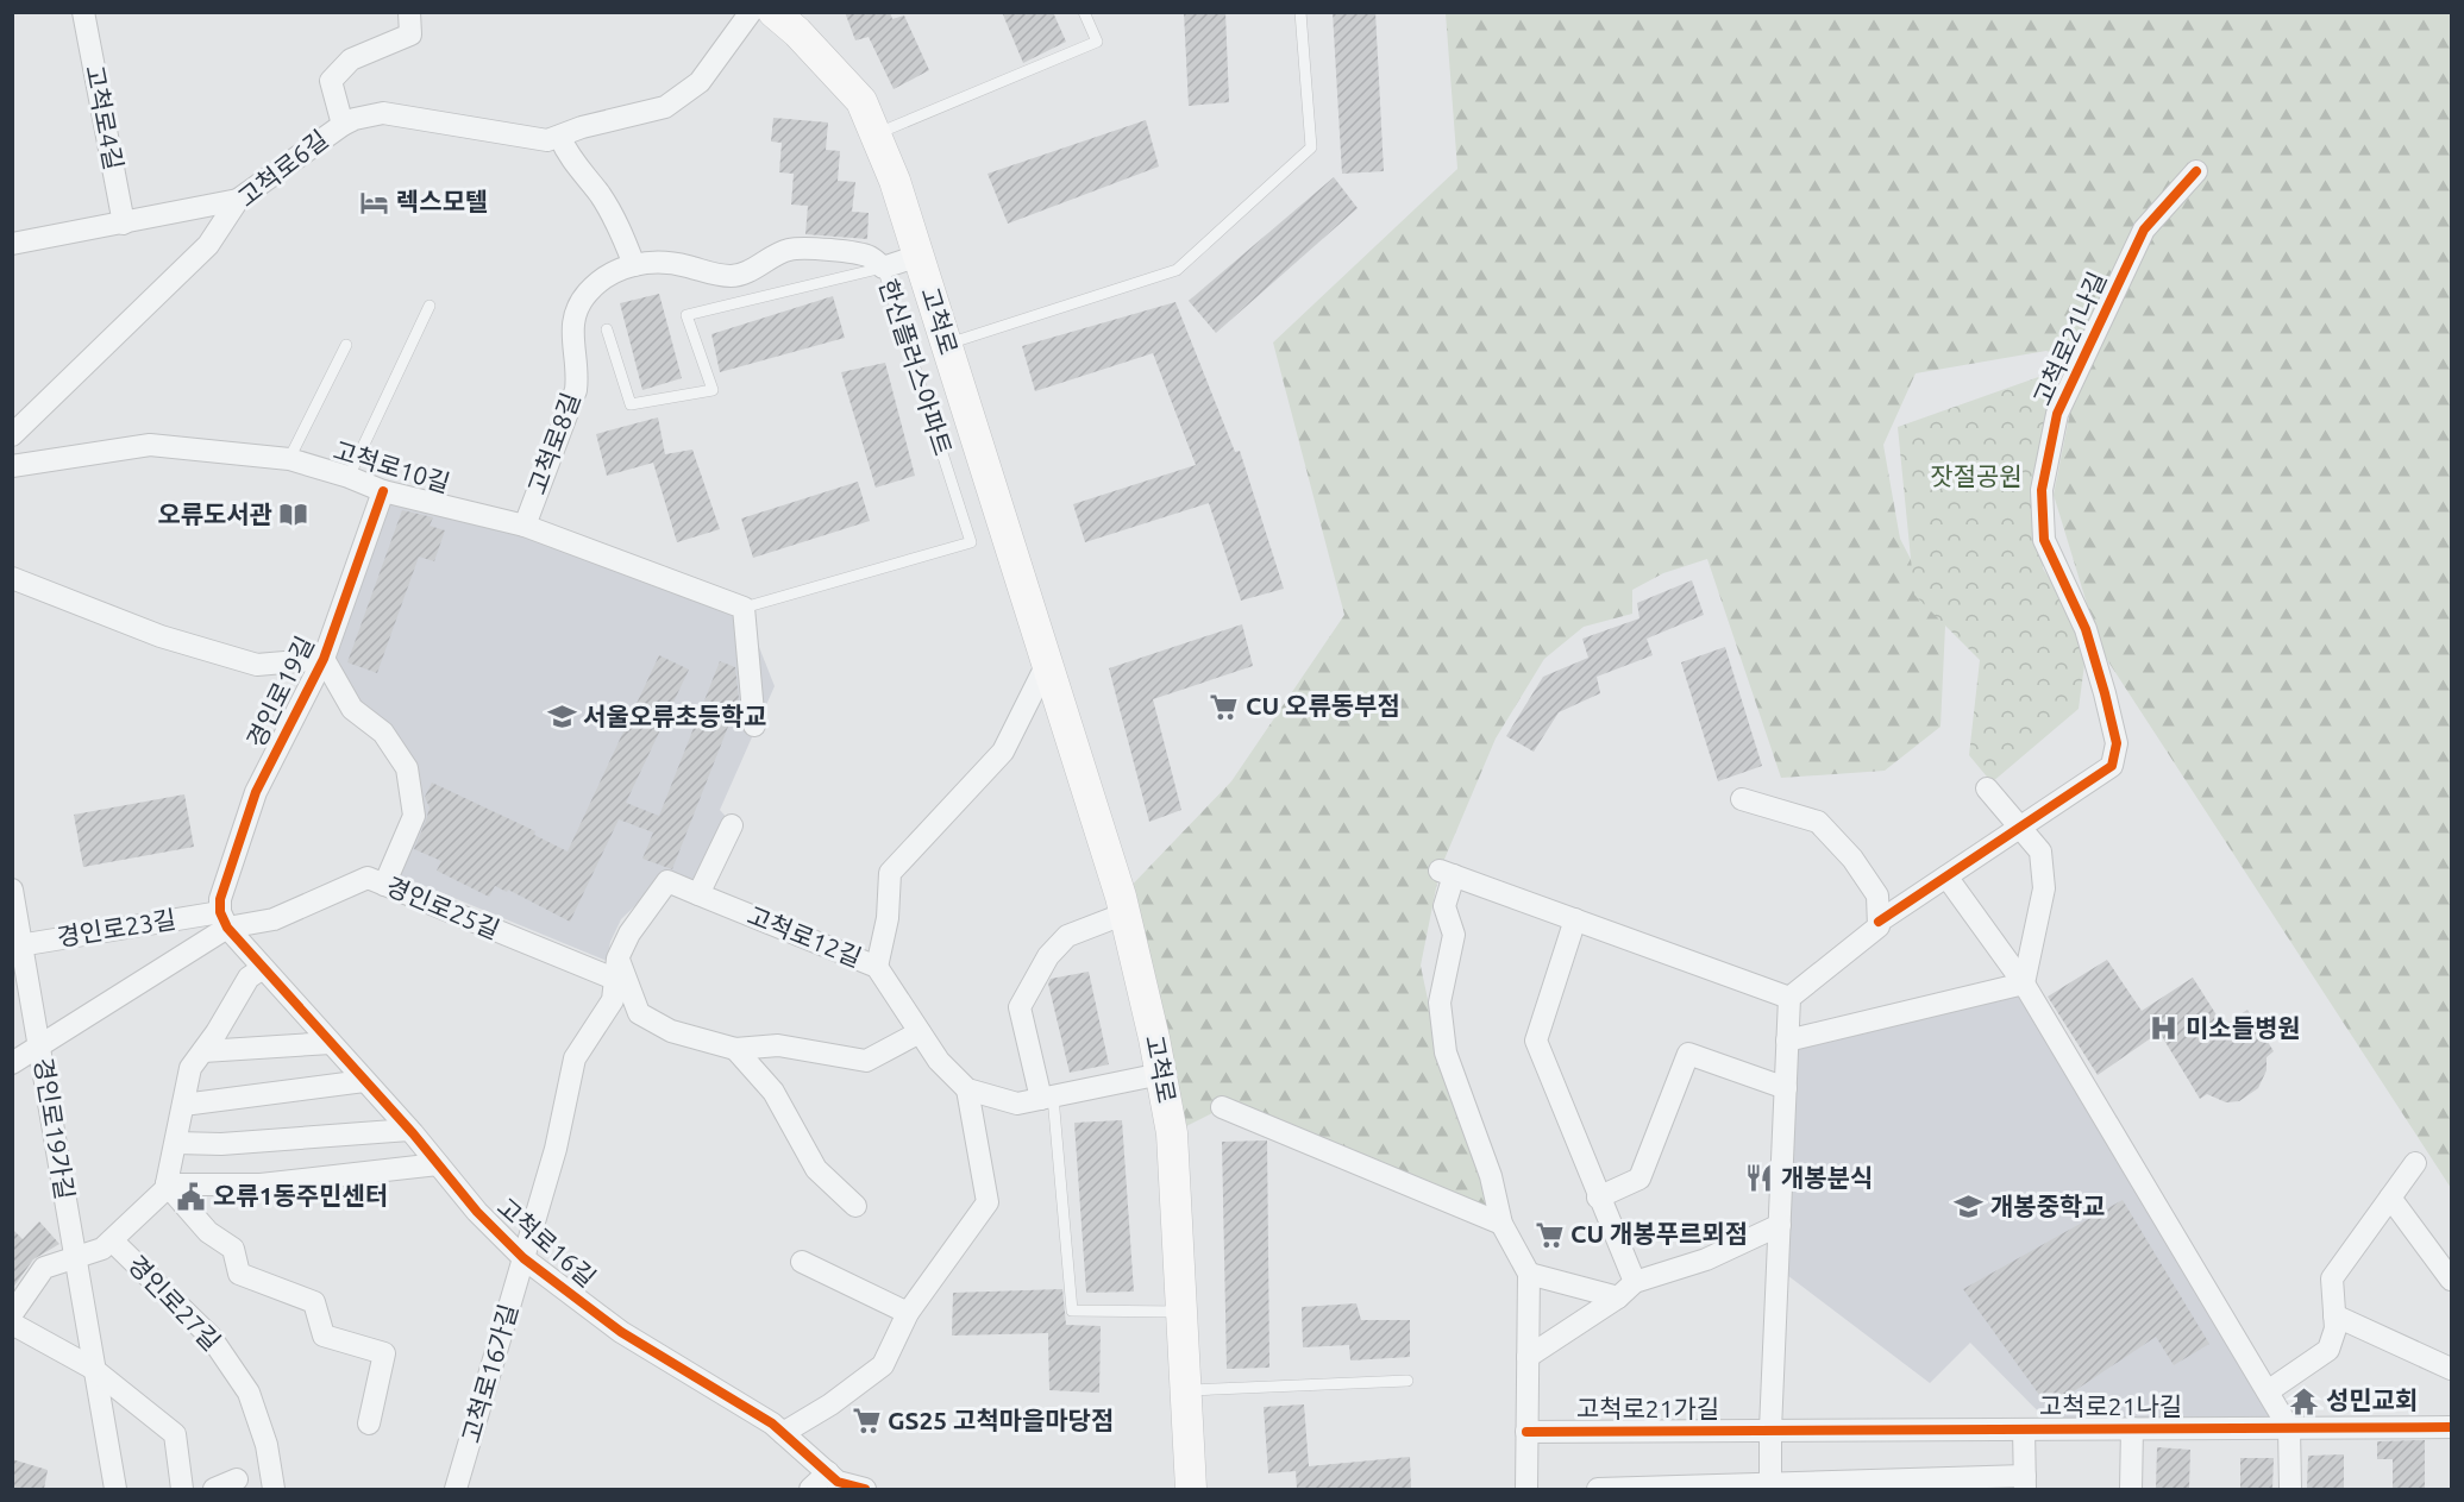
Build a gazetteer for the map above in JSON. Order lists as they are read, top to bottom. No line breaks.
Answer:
{"streets":{"main road":["고척로"],"street":["고척로4길","고척로6길","고척로21나길","고척로8길","고척로10길","경인로19길","경인로25길","경인로23길","고척로12길","경인로19가길","고척로16길","경인로27길","고척로16가길","고척로21가길"],"lane":["한신플러스아파트"]},"crossings":[["고척로","고척로12길"],["고척로21나길","고척로21가길"],["한신플러스아파트","고척로8길"],["한신플러스아파트","고척로10길"],["고척로8길","고척로10길"],["고척로10길","경인로19길"],["경인로19길","경인로25길"],["경인로19길","경인로23길"],["경인로19길","고척로16길"],["경인로25길","경인로23길"],["경인로25길","고척로12길"],["경인로25길","경인로19가길"],["경인로25길","고척로16길"],["경인로23길","경인로19가길"],["경인로23길","고척로16길"],["고척로12길","고척로16길"],["경인로19가길","경인로27길"],["고척로16길","고척로16가길"]],"parks":["잣절공원"],"places":{"hotel":["렉스모텔"],"library":["오류도서관"],"supermarket":["CU 오류동부점","CU 개봉푸르뫼점","GS25 고척마을마당점"],"school or university":["서울오류초등학교","개봉중학교"],"hospital":["미소들병원"],"restaurant":["개봉분식"],"public building":["오류1동주민센터"],"temple":["성민교회"]}}
